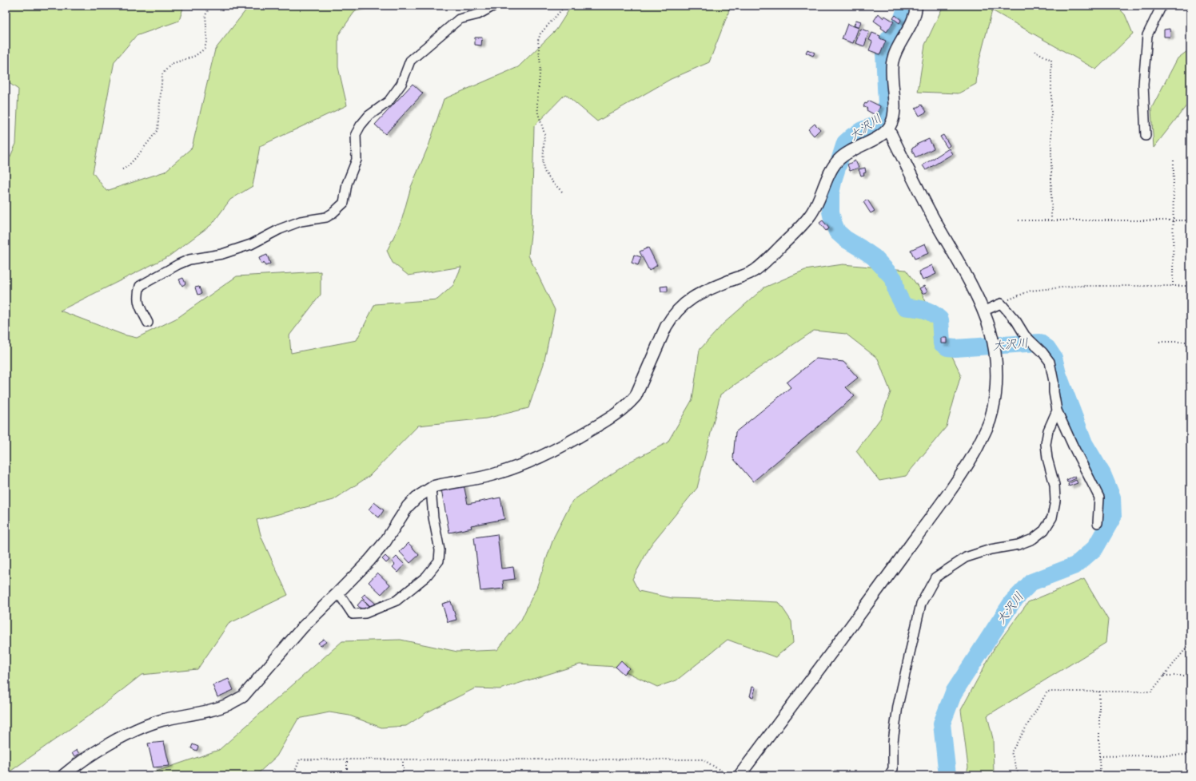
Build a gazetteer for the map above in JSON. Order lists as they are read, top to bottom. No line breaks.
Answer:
{"water":["大沢川"]}
